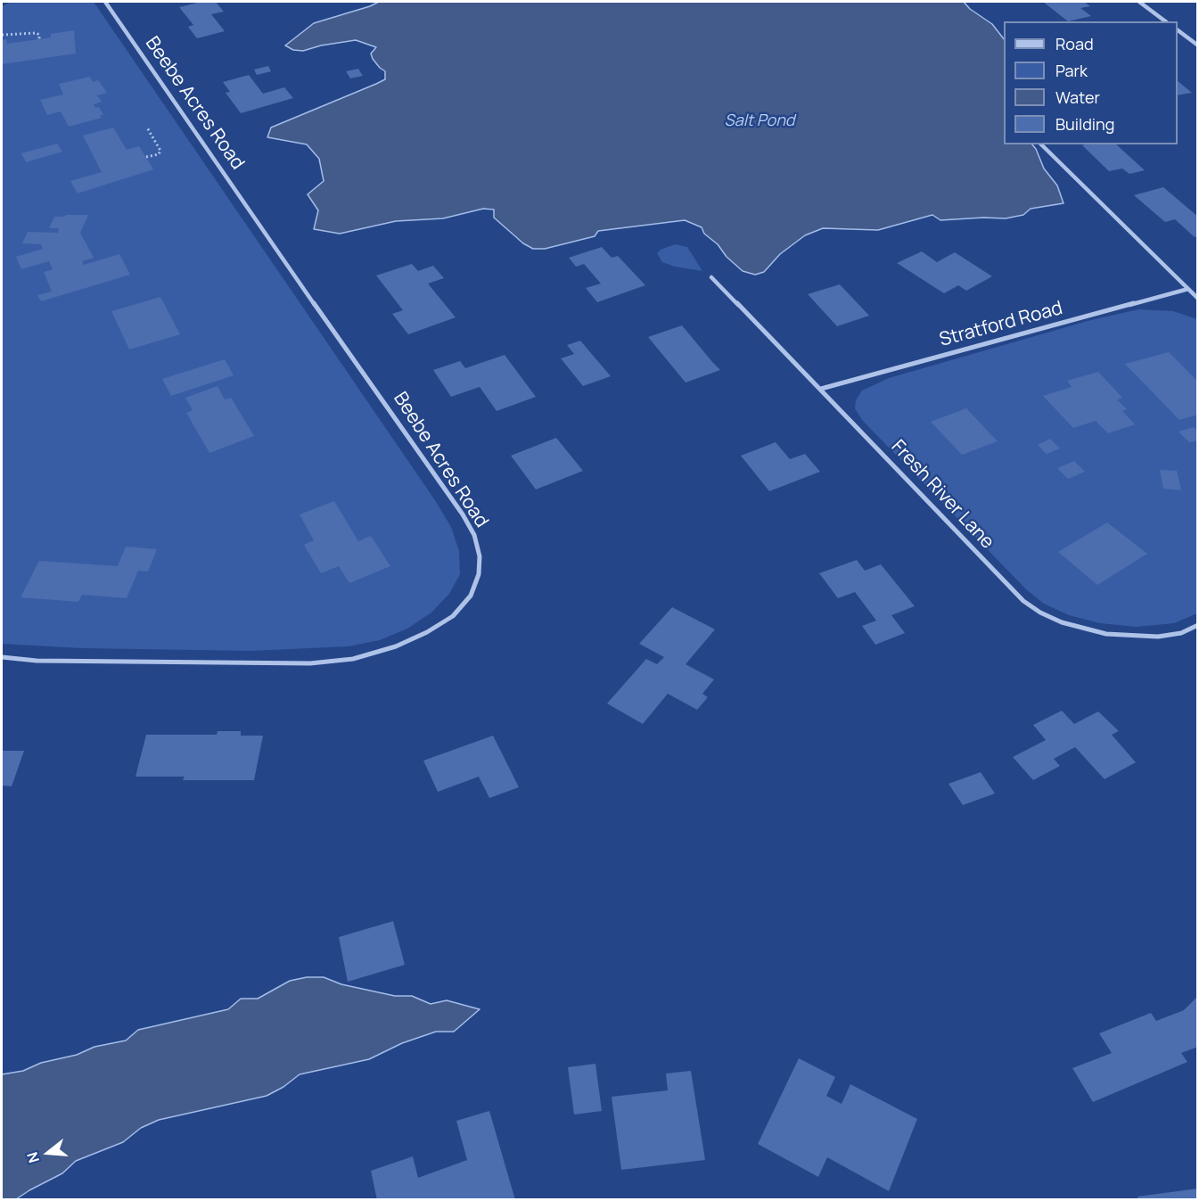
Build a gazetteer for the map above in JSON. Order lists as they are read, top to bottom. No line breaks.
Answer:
{"streets":{"street":["Beebe Acres Road","Stratford Road","Fresh River Lane"]},"crossings":[["Stratford Road","Fresh River Lane"]],"water":["Salt Pond"],"legend":["Road","Park","Water","Building"],"north":"left"}
